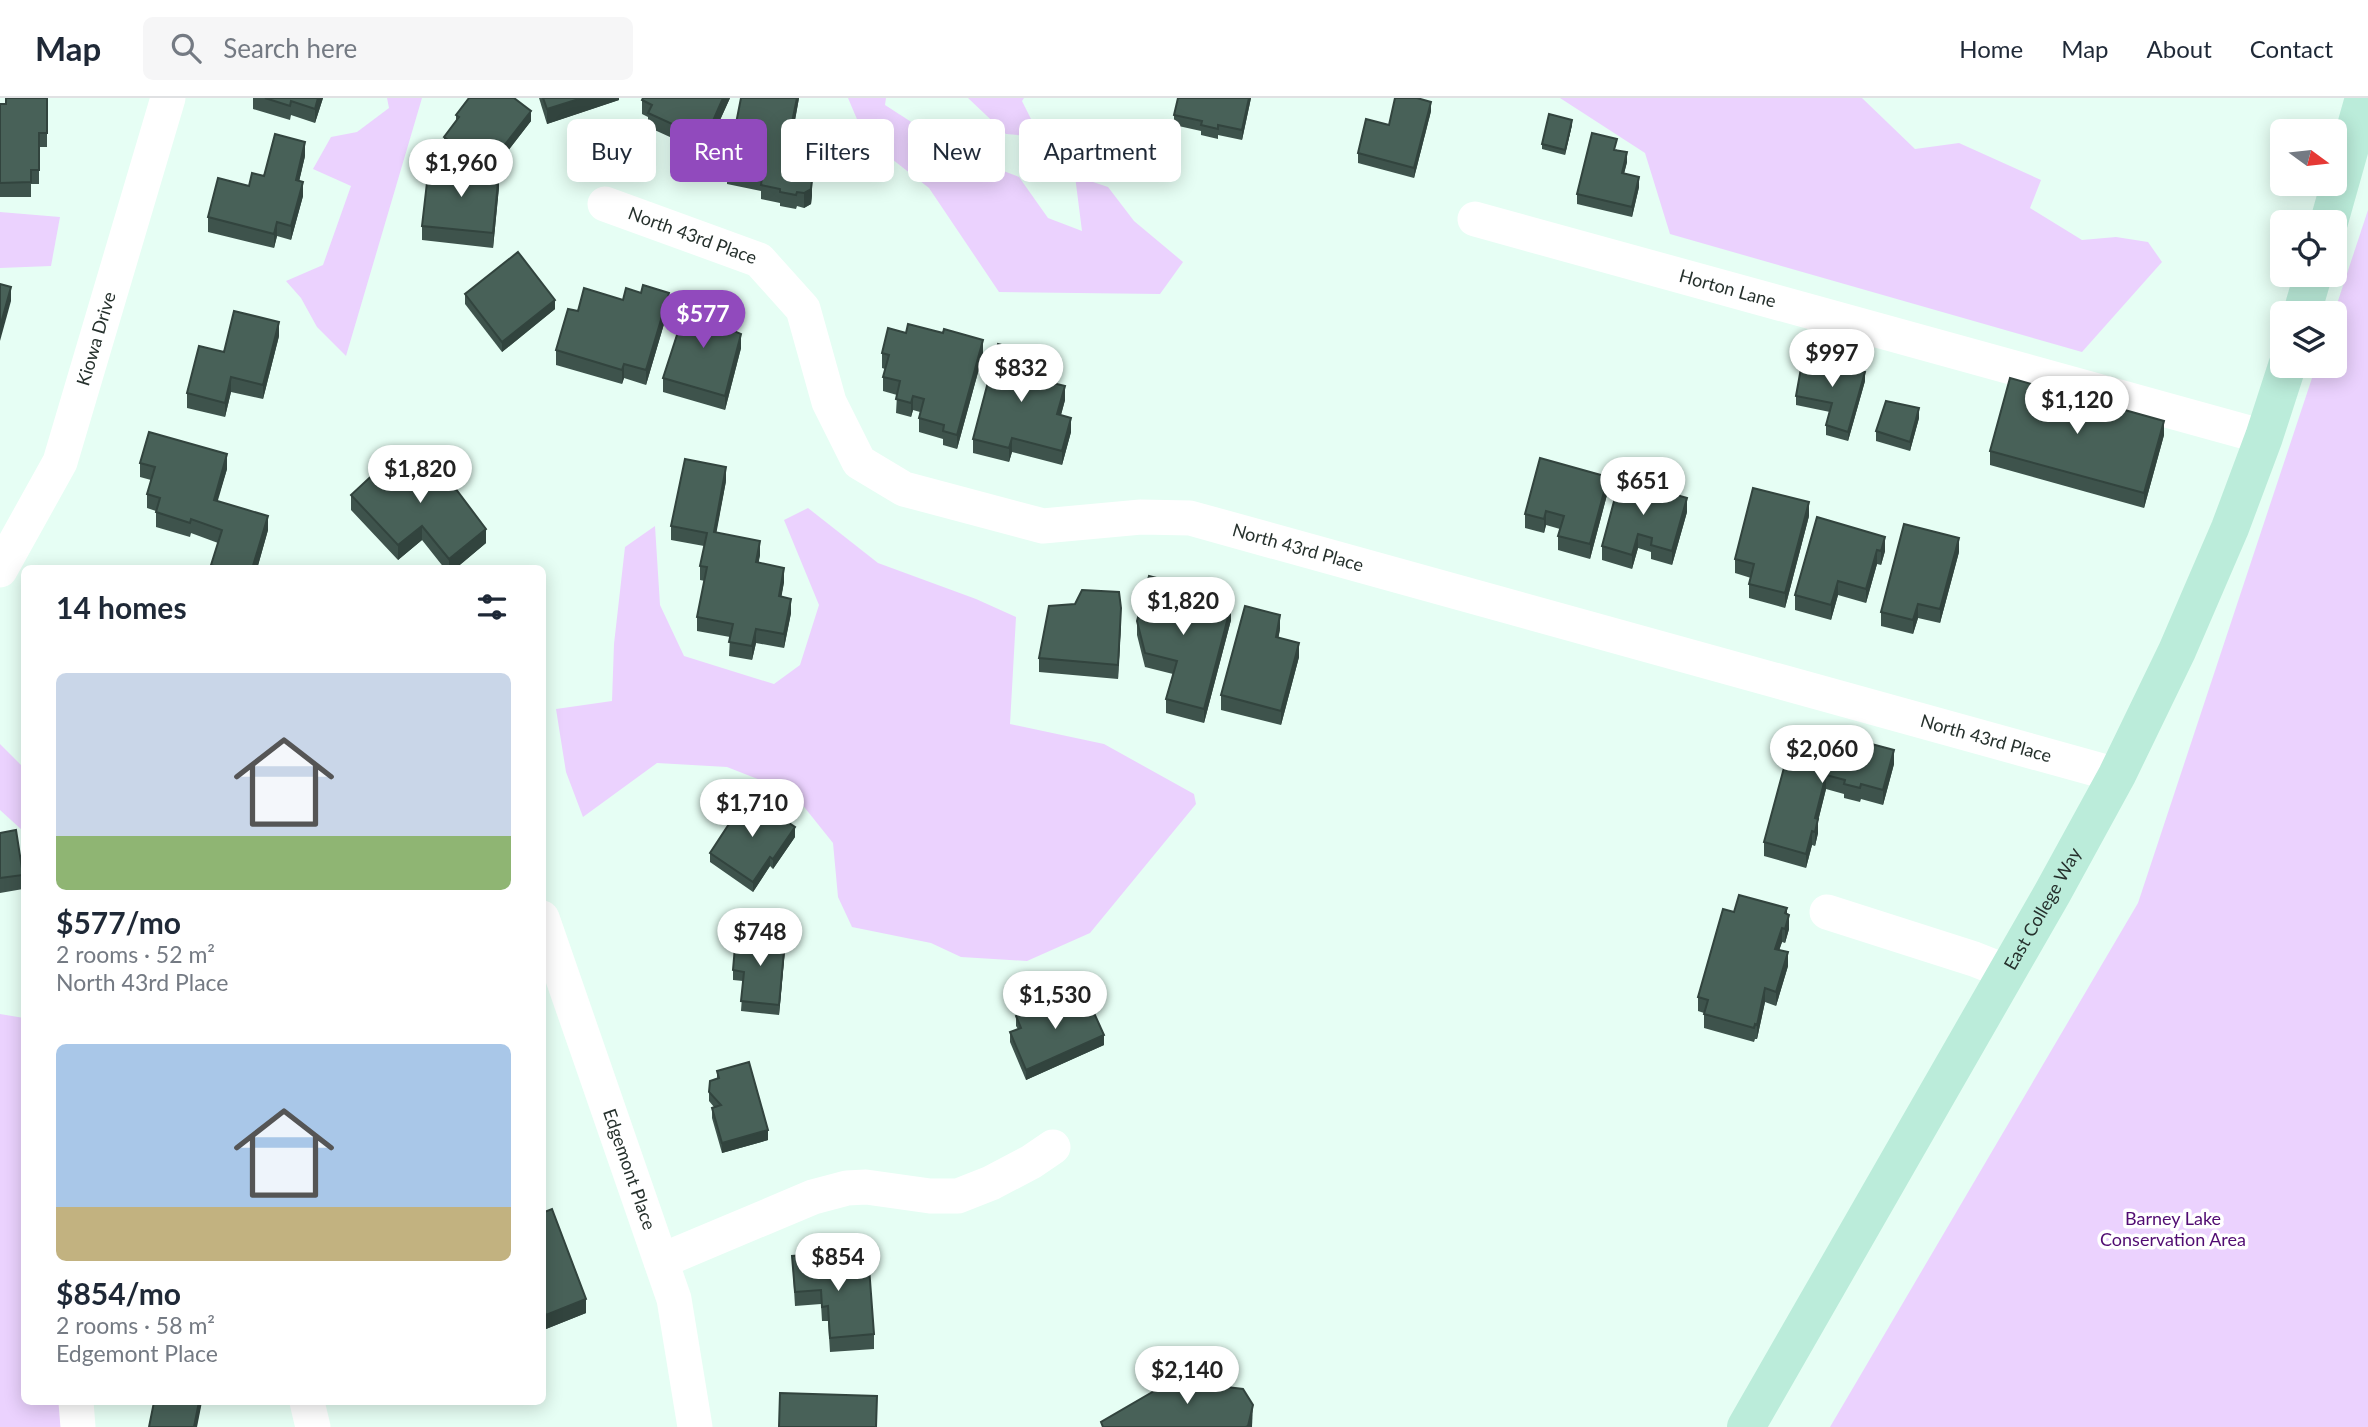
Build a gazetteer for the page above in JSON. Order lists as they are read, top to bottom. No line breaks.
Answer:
{"streets":{"main road":["East College Way"],"street":["North 43rd Place","Horton Lane","Kiowa Drive","Edgemont Place"]},"crossings":[["North 43rd Place","East College Way"],["Horton Lane","East College Way"]],"parks":["Barney Lake Conservation Area"],"north":"right","page":{"header":"Map","search":"Search here","nav":["Home","Map","About","Contact"],"chip":["Buy","Rent","Filters","New","Apartment"],"price":["$1,960","$577","$997","$832","$1,120","$1,820","$651","$1,820","$2,060","$1,710","$748","$1,530","$854","$2,140"],"heading":"14 homes","list":[{"name":"$577/mo","note":"2 rooms · 52 m² · North 43rd Place"},{"name":"$854/mo","note":"2 rooms · 58 m² · Edgemont Place"}]}}
